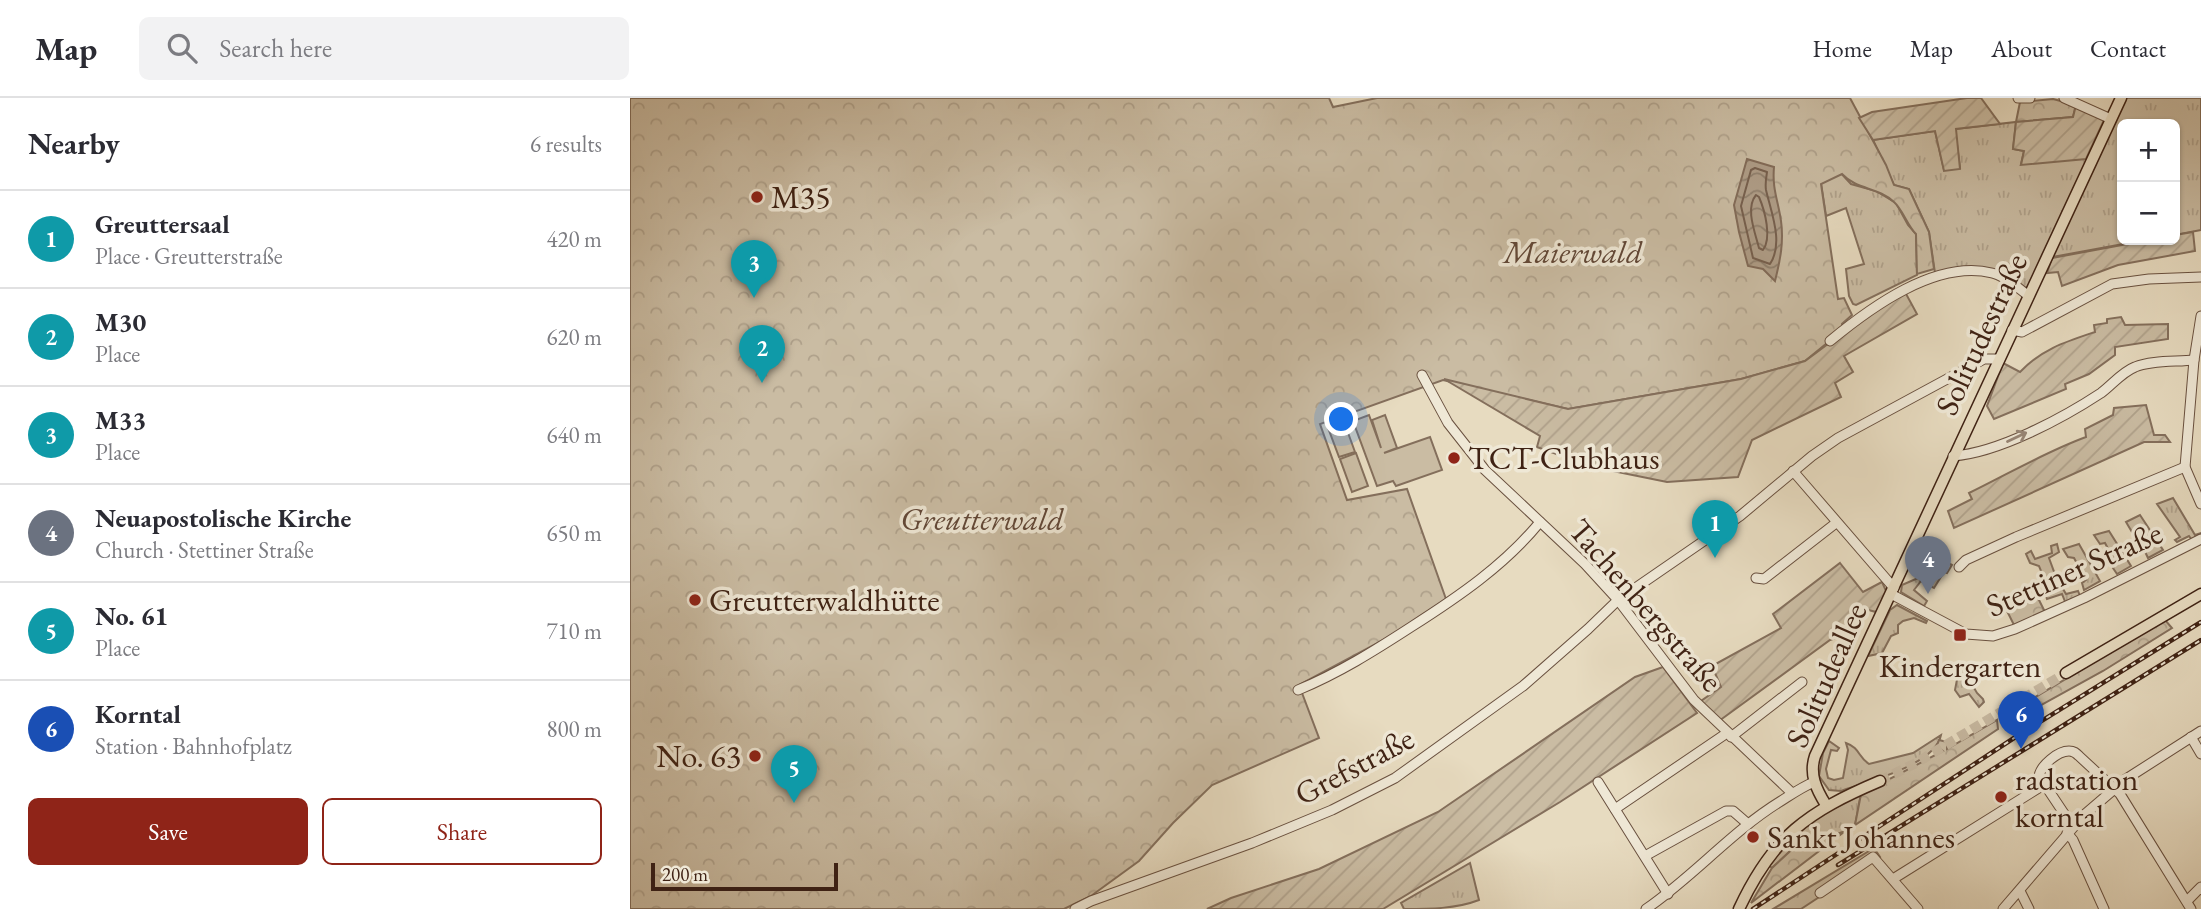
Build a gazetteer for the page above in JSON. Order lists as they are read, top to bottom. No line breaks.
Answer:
{"streets":{"main road":["Solitudestraße","Solitudeallee"],"street":["Stettiner Straße","Tachenbergstraße","Grefstraße"]},"crossings":[["Solitudestraße","Stettiner Straße"],["Solitudestraße","Solitudeallee"],["Solitudestraße","Grefstraße"],["Stettiner Straße","Solitudeallee"],["Tachenbergstraße","Grefstraße"]],"parks":["Maierwald","Greutterwald"],"places":{"other":["M35","TCT-Clubhaus","Greutterwaldhütte","No. 63","radstation korntal","Sankt Johannes"],"transit":["Kindergarten"]},"scale_bar":"200 m","page":{"header":"Map","search":"Search here","nav":["Home","Map","About","Contact"],"heading":["Nearby","6 results"],"map_buttons":["+","−"],"list":[{"mark":"1","name":"Greuttersaal","note":"Place · Greutterstraße","value":"420 m"},{"mark":"2","name":"M30","note":"Place","value":"620 m"},{"mark":"3","name":"M33","note":"Place","value":"640 m"},{"mark":"4","name":"Neuapostolische Kirche","note":"Church · Stettiner Straße","value":"650 m"},{"mark":"5","name":"No. 61","note":"Place","value":"710 m"},{"mark":"6","name":"Korntal","note":"Station · Bahnhofplatz","value":"800 m"}],"pins":["3","2","1","4","6","5"],"buttons":["Save","Share"],"scale":"200 m"}}
